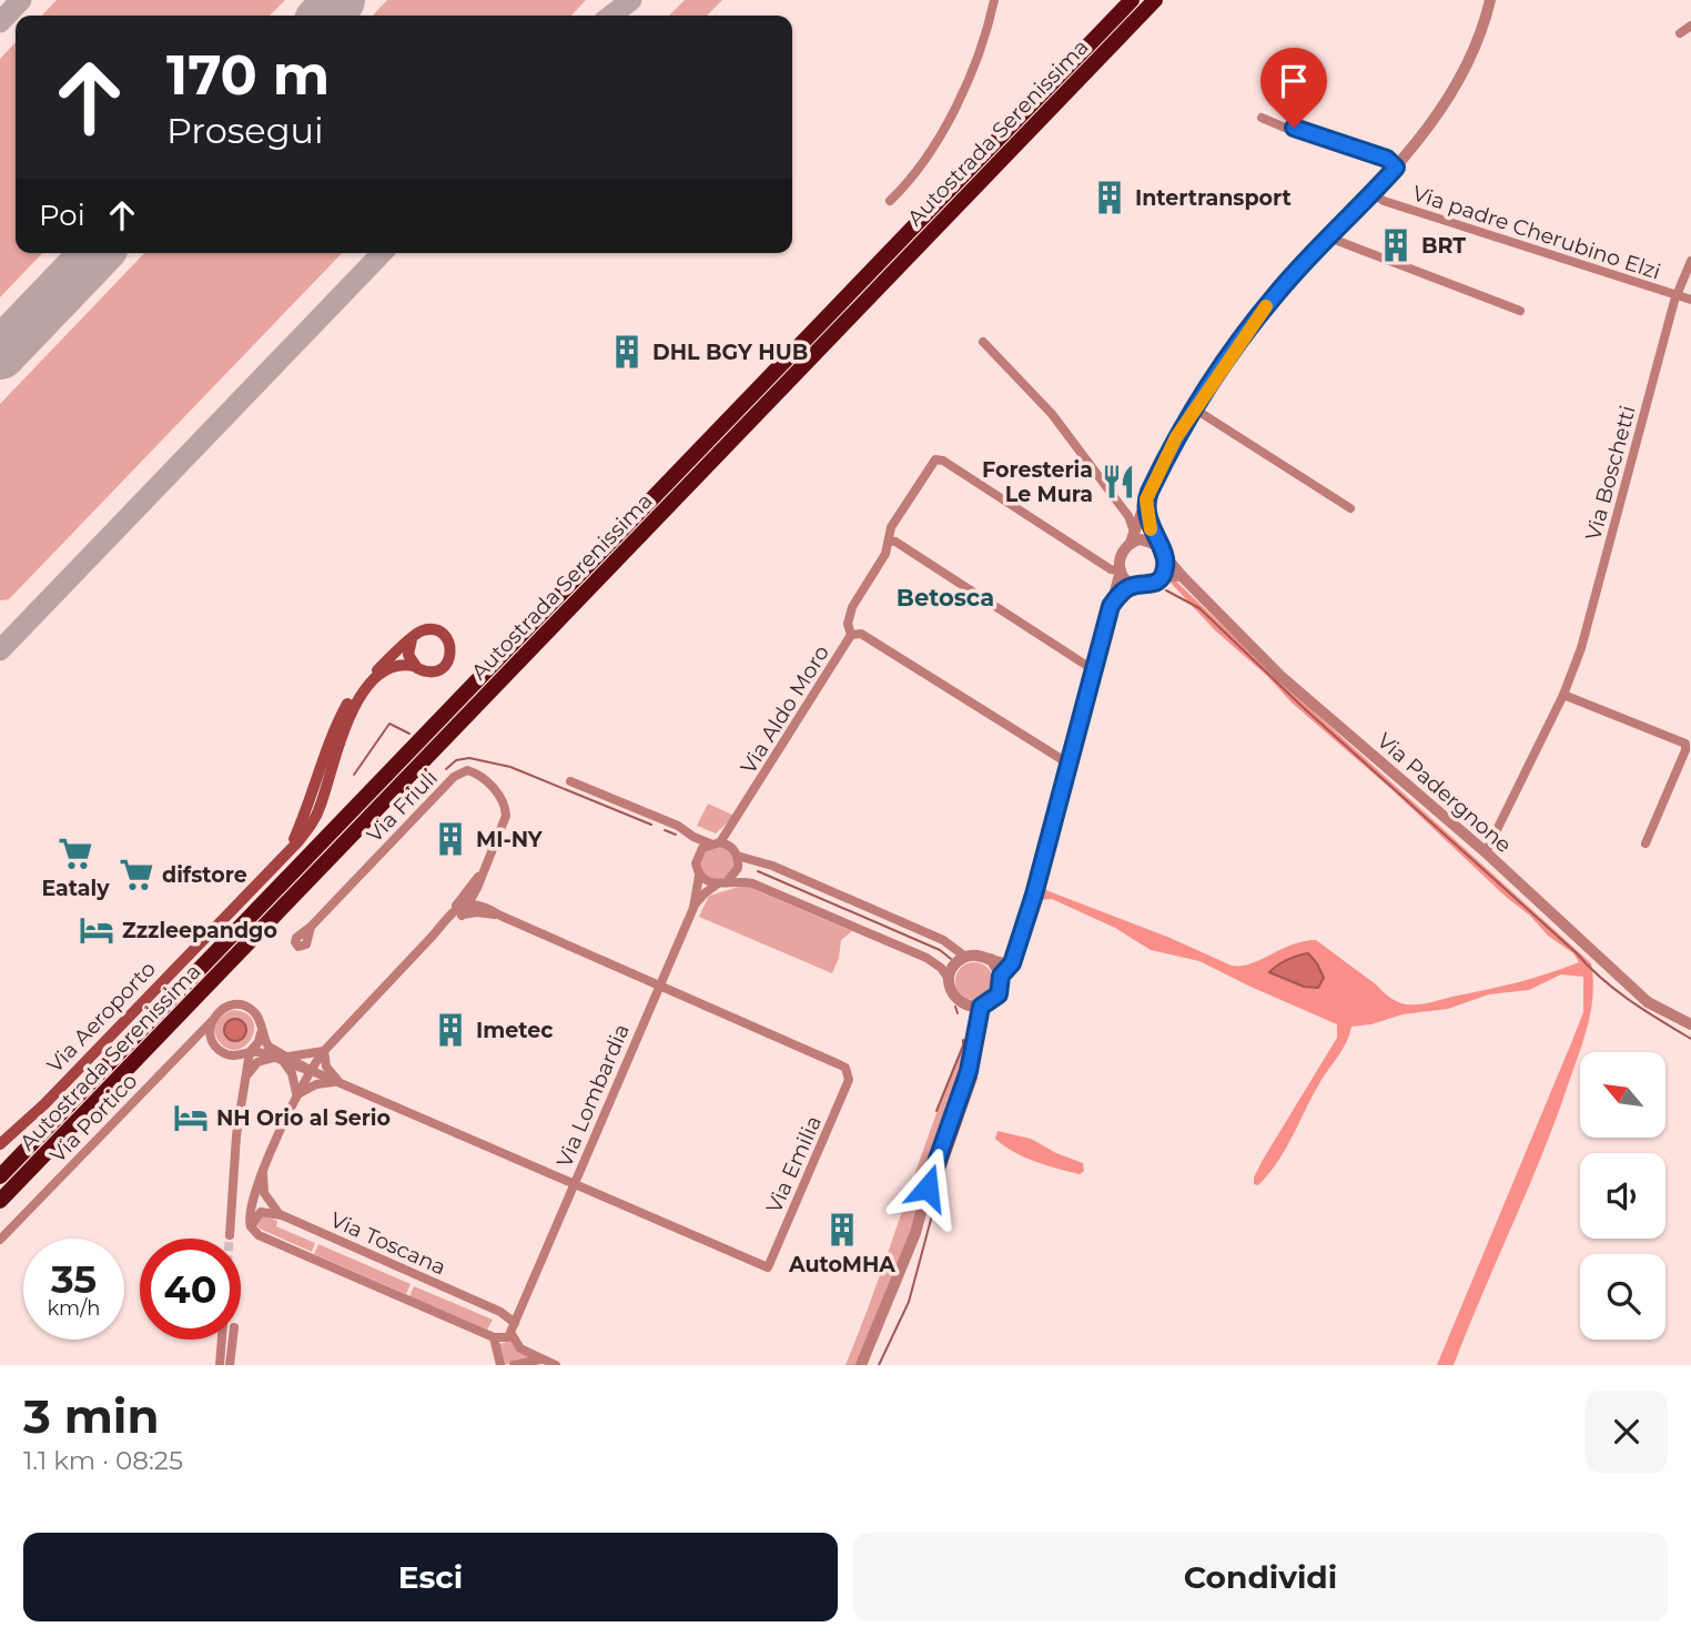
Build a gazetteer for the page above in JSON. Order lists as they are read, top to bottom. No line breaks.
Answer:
{"streets":{"highway":["Autostrada Serenissima"],"main road":["Via Aeroporto"],"street":["Via padre Cherubino Elzi","Via Boschetti","Via Aldo Moro","Via Padergnone","Via Friuli","Via Lombardia","Via Portico","Via Emilia","Via Toscana"]},"crossings":[["Via padre Cherubino Elzi","Via Boschetti"],["Via Boschetti","Via Padergnone"],["Via Aldo Moro","Via Padergnone"],["Via Aldo Moro","Via Lombardia"],["Via Lombardia","Via Emilia"],["Via Lombardia","Via Toscana"]],"districts":["Betosca"],"places":{"building":["Intertransport","BRT","DHL BGY HUB","MI-NY","Imetec","AutoMHA"],"restaurant":["Foresteria Le Mura"],"supermarket":["Eataly","difstore"],"hotel":["Zzzleepandgo","NH Orio al Serio"]},"north":"top left","page":{"turn":["170 m","Prosegui"],"then":"Poi","speed":"35 km/h","limit":"40","heading":["3 min","1.1 km · 08:25"],"buttons":["Esci","Condividi"]}}
